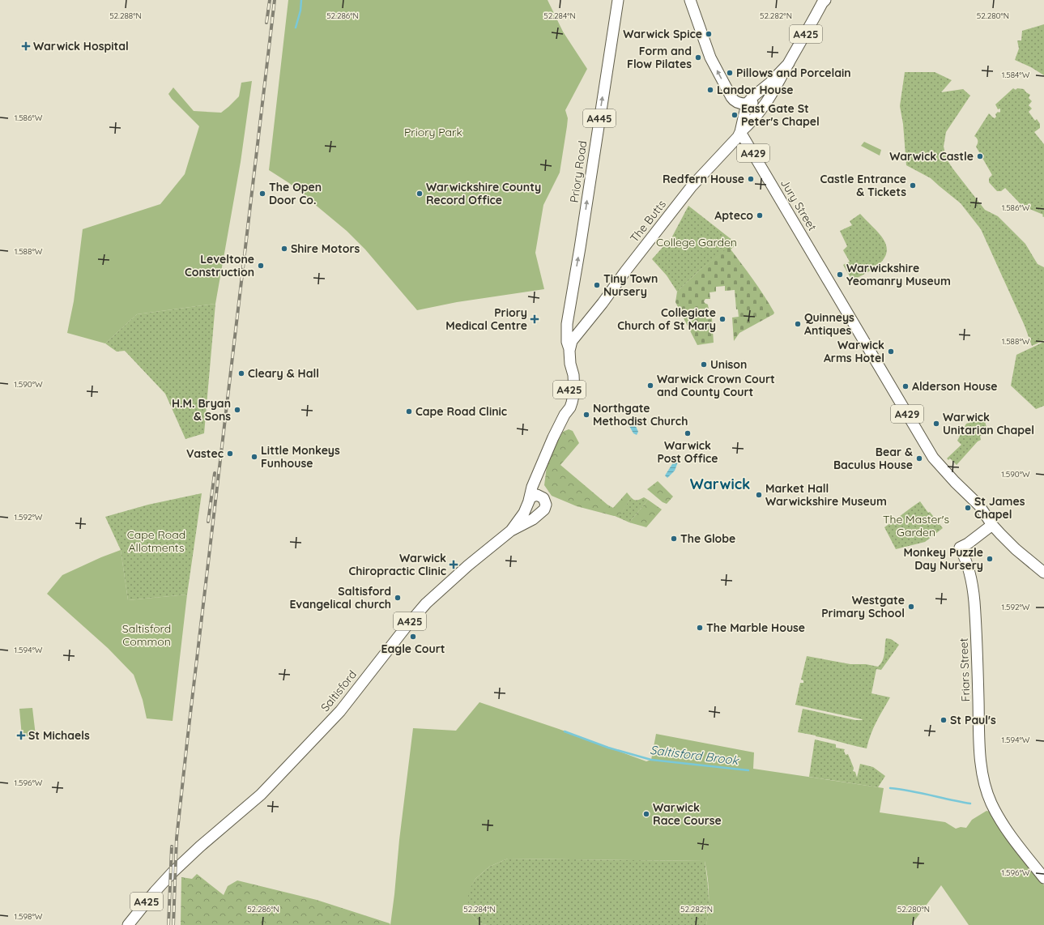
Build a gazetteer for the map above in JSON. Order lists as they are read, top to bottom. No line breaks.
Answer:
{"streets":{"main road":["A425","A445","A429","Priory Road","Jury Street","The Butts","Friars Street","Saltisford"]},"crossings":[["A425","A445"],["A425","Jury Street"],["A425","The Butts"],["A425","Saltisford"],["A445","Priory Road"],["A429","Jury Street"],["A429","Friars Street"],["Jury Street","The Butts"],["Jury Street","Friars Street"]],"one_way":["Priory Road"],"districts":["Warwick"],"water":["Saltisford Brook"],"parks":["Priory Park","College Garden","The Master's Garden","Cape Road Allotments","Saltisford Common"],"places":{"other":["Warwick Spice","Form and Flow Pilates","Pillows and Porcelain","Landor House","East Gate St Peter's Chapel","Warwick Castle","Redfern House","Castle Entrance & Tickets","The Open Door Co.","Warwickshire County Record Office","Apteco","Shire Motors","Leveltone Construction","Warwickshire Yeomanry Museum","Tiny Town Nursery","Collegiate Church of St Mary","Quinneys Antiques","Warwick Arms Hotel","Unison","Cleary & Hall","Warwick Crown Court and County Court","Alderson House","H.M. Bryan & Sons","Cape Road Clinic","Northgate Methodist Church","Warwick Unitarian Chapel","Warwick Post Office","Vastec","Little Monkeys Funhouse","Bear & Baculus House","Market Hall Warwickshire Museum","St James Chapel","The Globe","Monkey Puzzle Day Nursery","Saltisford Evangelical church","Westgate Primary School","The Marble House","Eagle Court","St Paul's","Warwick Race Course"],"health":["Warwick Hospital","Priory Medical Centre","Warwick Chiropractic Clinic","St Michaels"]},"coordinates":["52.288°N","52.286°N","52.284°N","52.282°N","52.280°N","1.584°W","1.586°W","1.588°W","1.590°W","1.592°W","1.594°W","1.596°W","1.598°W"]}
